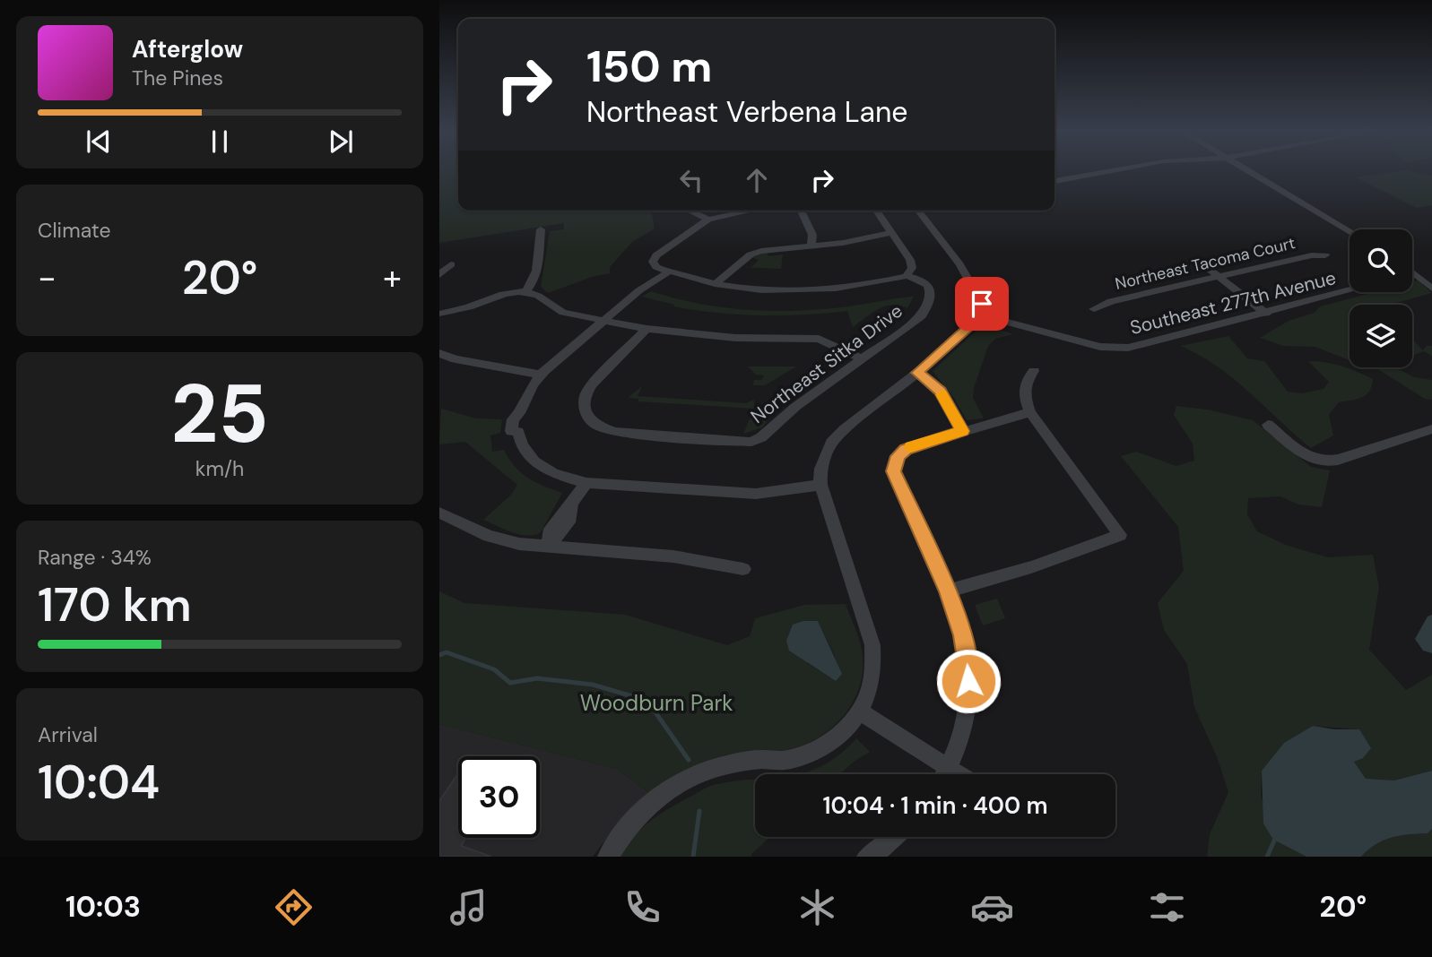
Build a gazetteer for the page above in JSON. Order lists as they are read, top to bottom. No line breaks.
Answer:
{"streets":{"street":["Northeast Tacoma Court","Southeast 277th Avenue","Northeast Sitka Drive"]},"parks":["Woodburn Park"],"page":{"turn":["150 m","Northeast Verbena Lane"],"song":["Afterglow","The Pines"],"tile":["Climate",["25","km/h"],["Range · 34%","170 km"],["Arrival","10:04"]],"heat":["−","20°","+"],"limit":"30","trip":"10:04 · 1 min · 400 m","tabs":["10:03","20°"]}}
